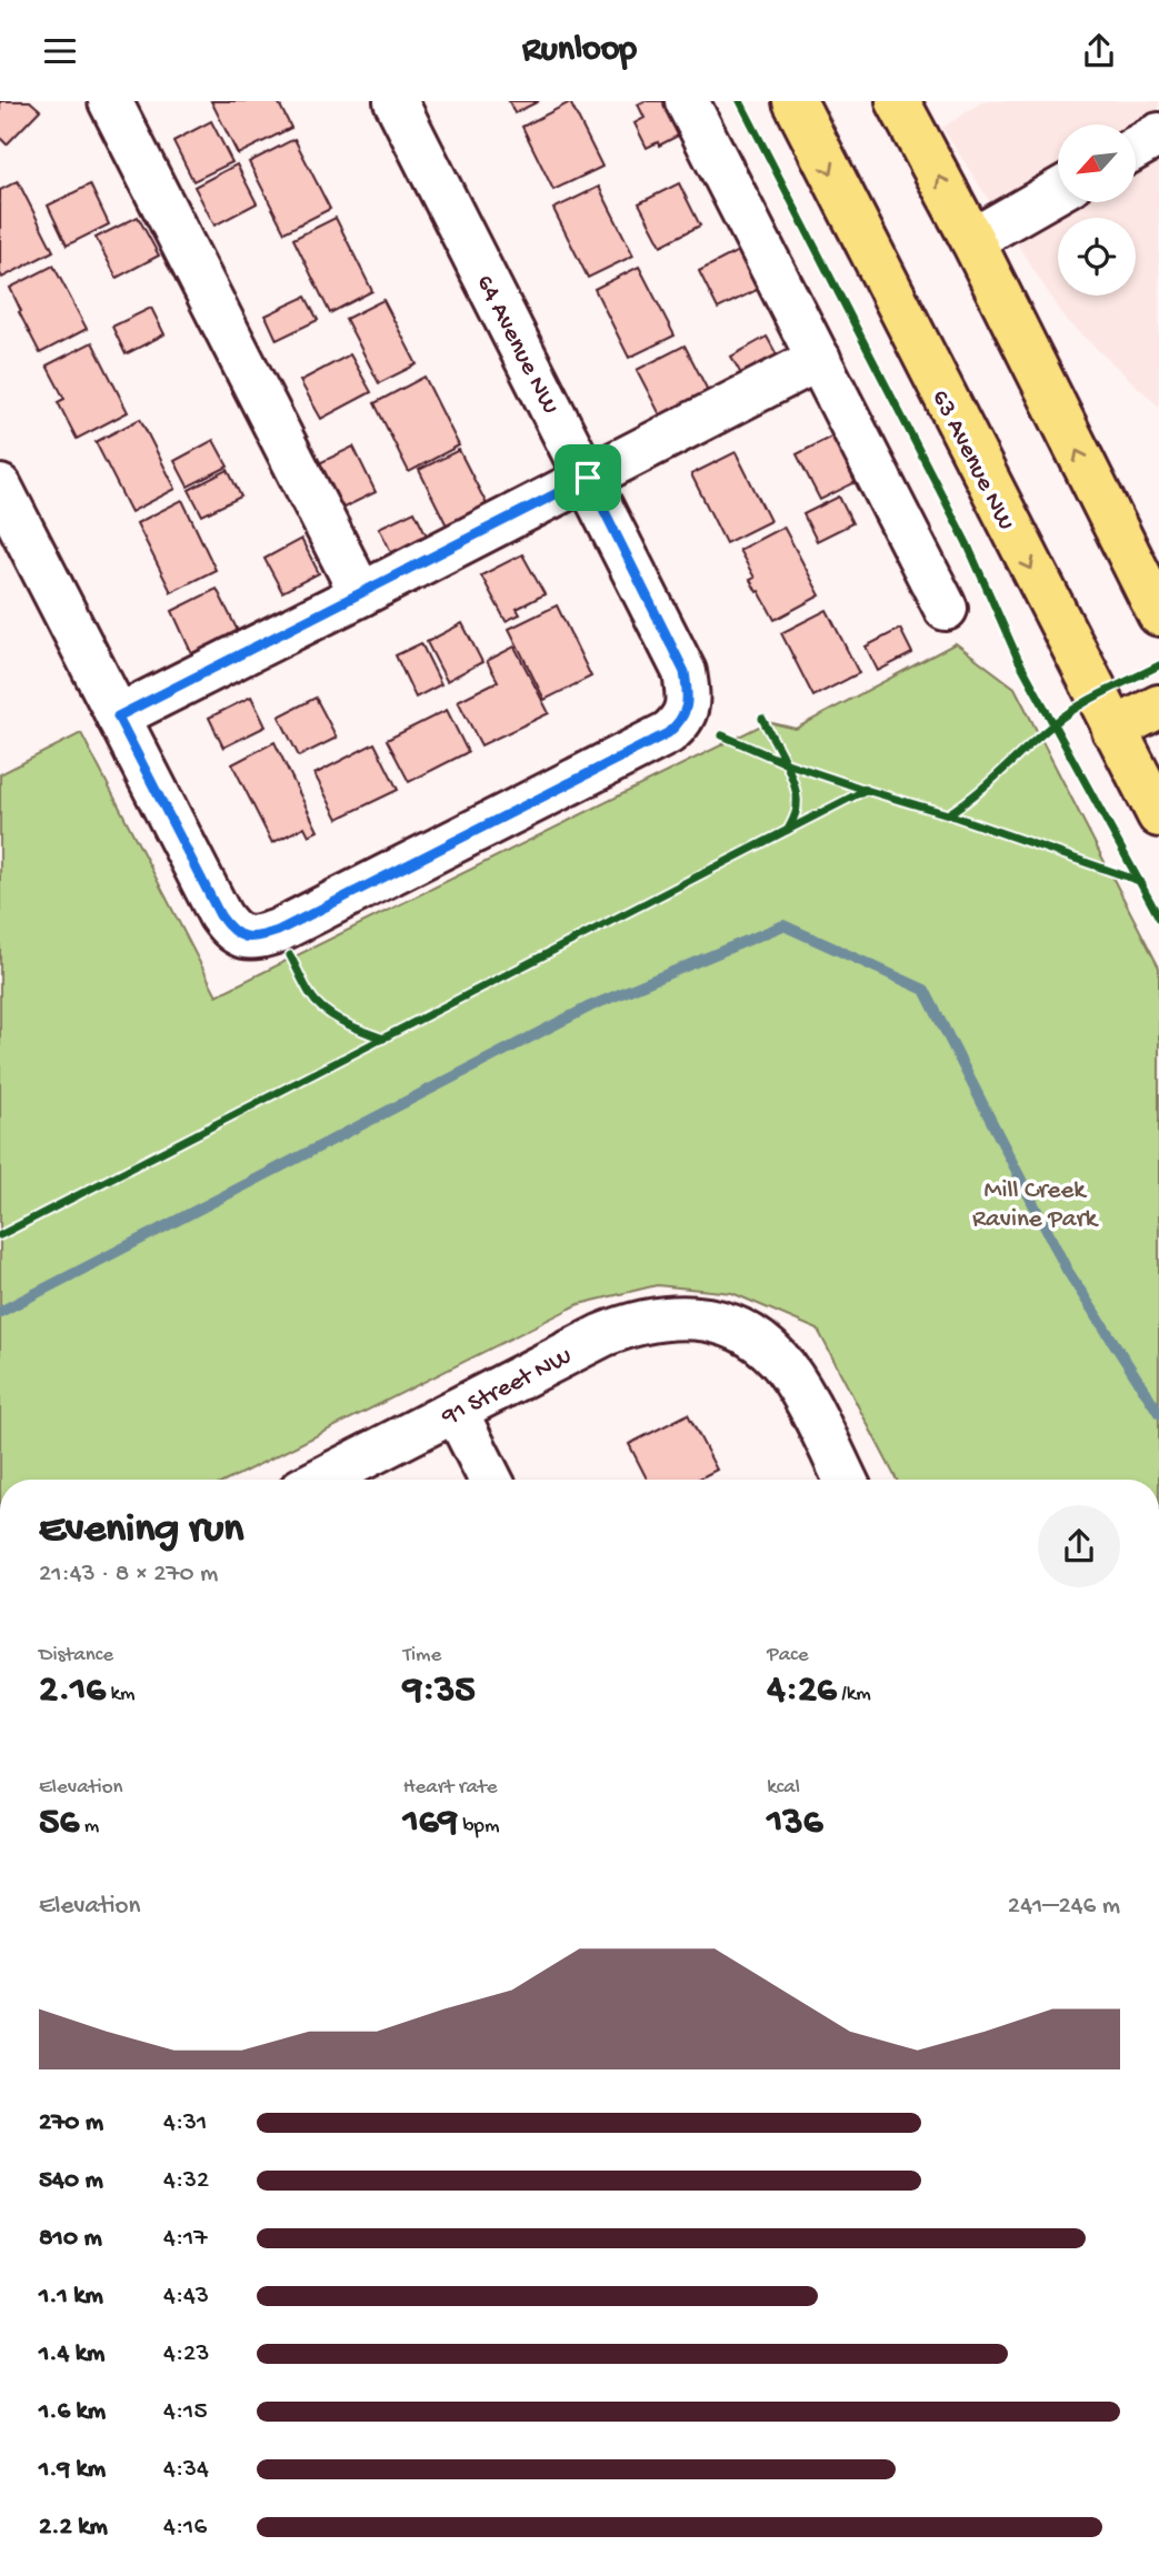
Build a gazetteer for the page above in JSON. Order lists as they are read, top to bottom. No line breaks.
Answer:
{"streets":{"main road":["63 Avenue NW"],"street":["64 Avenue NW","91 Street NW"]},"parks":["Mill Creek Ravine Park"],"north":"bottom left","page":{"header":"Runloop","heading":["Evening run","21:43 · 8 × 270 m"],"stats":[["Distance","2.16 km"],["Time","9:35"],["Pace","4:26 /km"],["Elevation","56 m"],["Heart rate","169 bpm"],["kcal","136"]],"chart":["Elevation","241–246 m"],"list":[{"name":"270 m","note":"4:31"},{"name":"540 m","note":"4:32"},{"name":"810 m","note":"4:17"},{"name":"1.1 km","note":"4:43"},{"name":"1.4 km","note":"4:23"},{"name":"1.6 km","note":"4:15"},{"name":"1.9 km","note":"4:34"},{"name":"2.2 km","note":"4:16"}]}}
